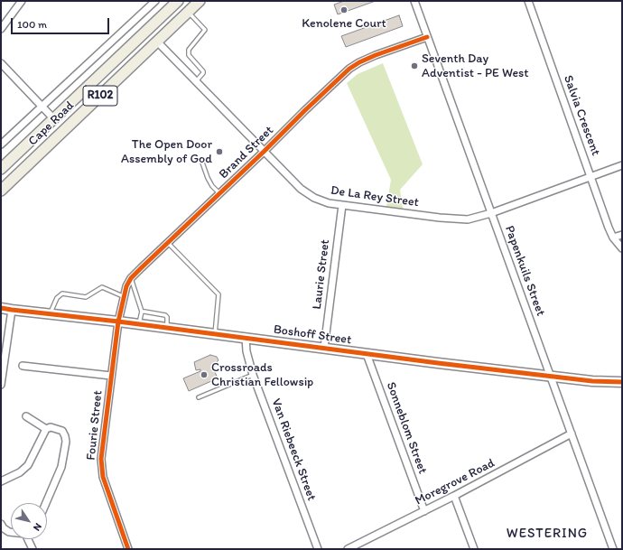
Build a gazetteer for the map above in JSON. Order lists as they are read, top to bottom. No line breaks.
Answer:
{"streets":{"main road":["R102","Cape Road"],"street":["Salvia Crescent","Brand Street","De La Rey Street","Papenkuils Street","Laurie Street","Boshoff Street","Fourie Street","Sonneblom Street","Van Riebeeck Street","Moregrove Road"]},"crossings":[["Salvia Crescent","De La Rey Street"],["Cape Road","De La Rey Street"],["Brand Street","De La Rey Street"],["Brand Street","Papenkuils Street"],["Brand Street","Boshoff Street"],["Brand Street","Fourie Street"],["De La Rey Street","Papenkuils Street"],["De La Rey Street","Laurie Street"],["Papenkuils Street","Boshoff Street"],["Papenkuils Street","Moregrove Road"],["Laurie Street","Boshoff Street"],["Boshoff Street","Fourie Street"],["Boshoff Street","Sonneblom Street"],["Boshoff Street","Van Riebeeck Street"],["Sonneblom Street","Moregrove Road"]],"districts":["WESTERING"],"places":["Kenolene Court","Seventh Day Adventist - PE West","The Open Door Assembly of God","Crossroads Christian Fellowsip"],"scale_bar":"100 m","north":"bottom right"}
